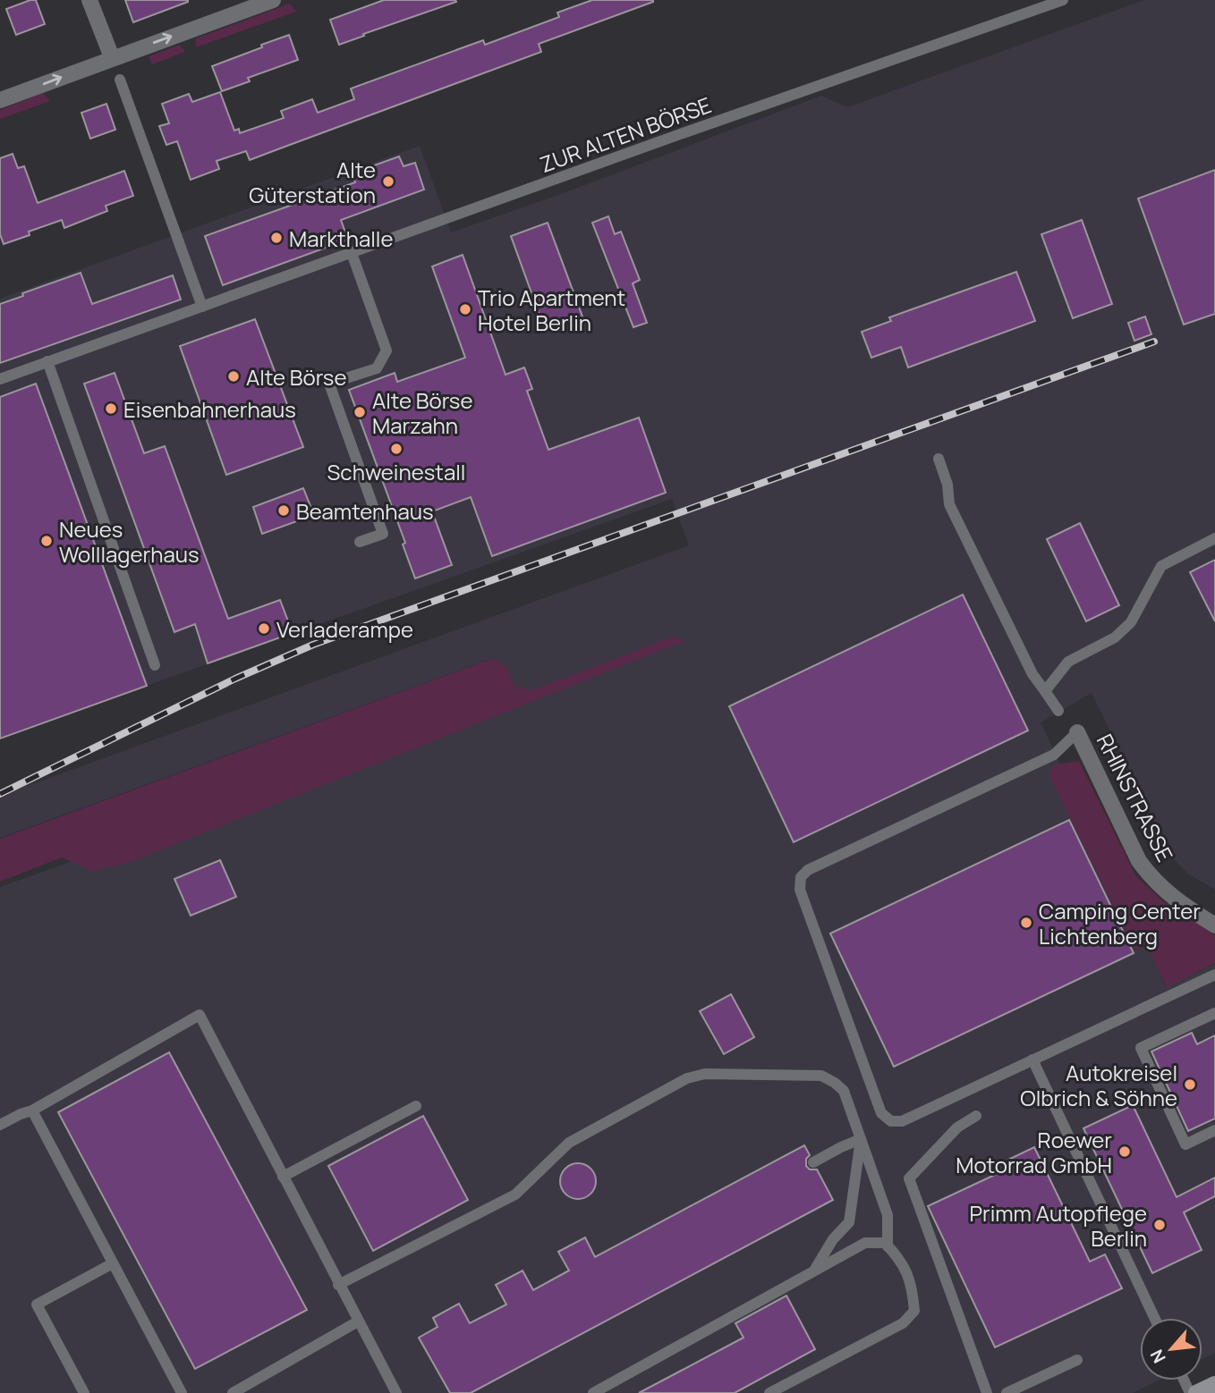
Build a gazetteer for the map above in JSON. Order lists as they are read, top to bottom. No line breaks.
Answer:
{"streets":{"street":["RHINSTRASSE"],"lane":["ZUR ALTEN BÖRSE"]},"places":["Alte Güterstation","Markthalle","Trio Apartment Hotel Berlin","Alte Börse","Eisenbahnerhaus","Alte Börse Marzahn","Schweinestall","Beamtenhaus","Neues Wolllagerhaus","Verladerampe","Camping Center Lichtenberg","Autokreisel Olbrich & Söhne","Roewer Motorrad GmbH","Primm Autopflege Berlin"],"north":"bottom left"}
